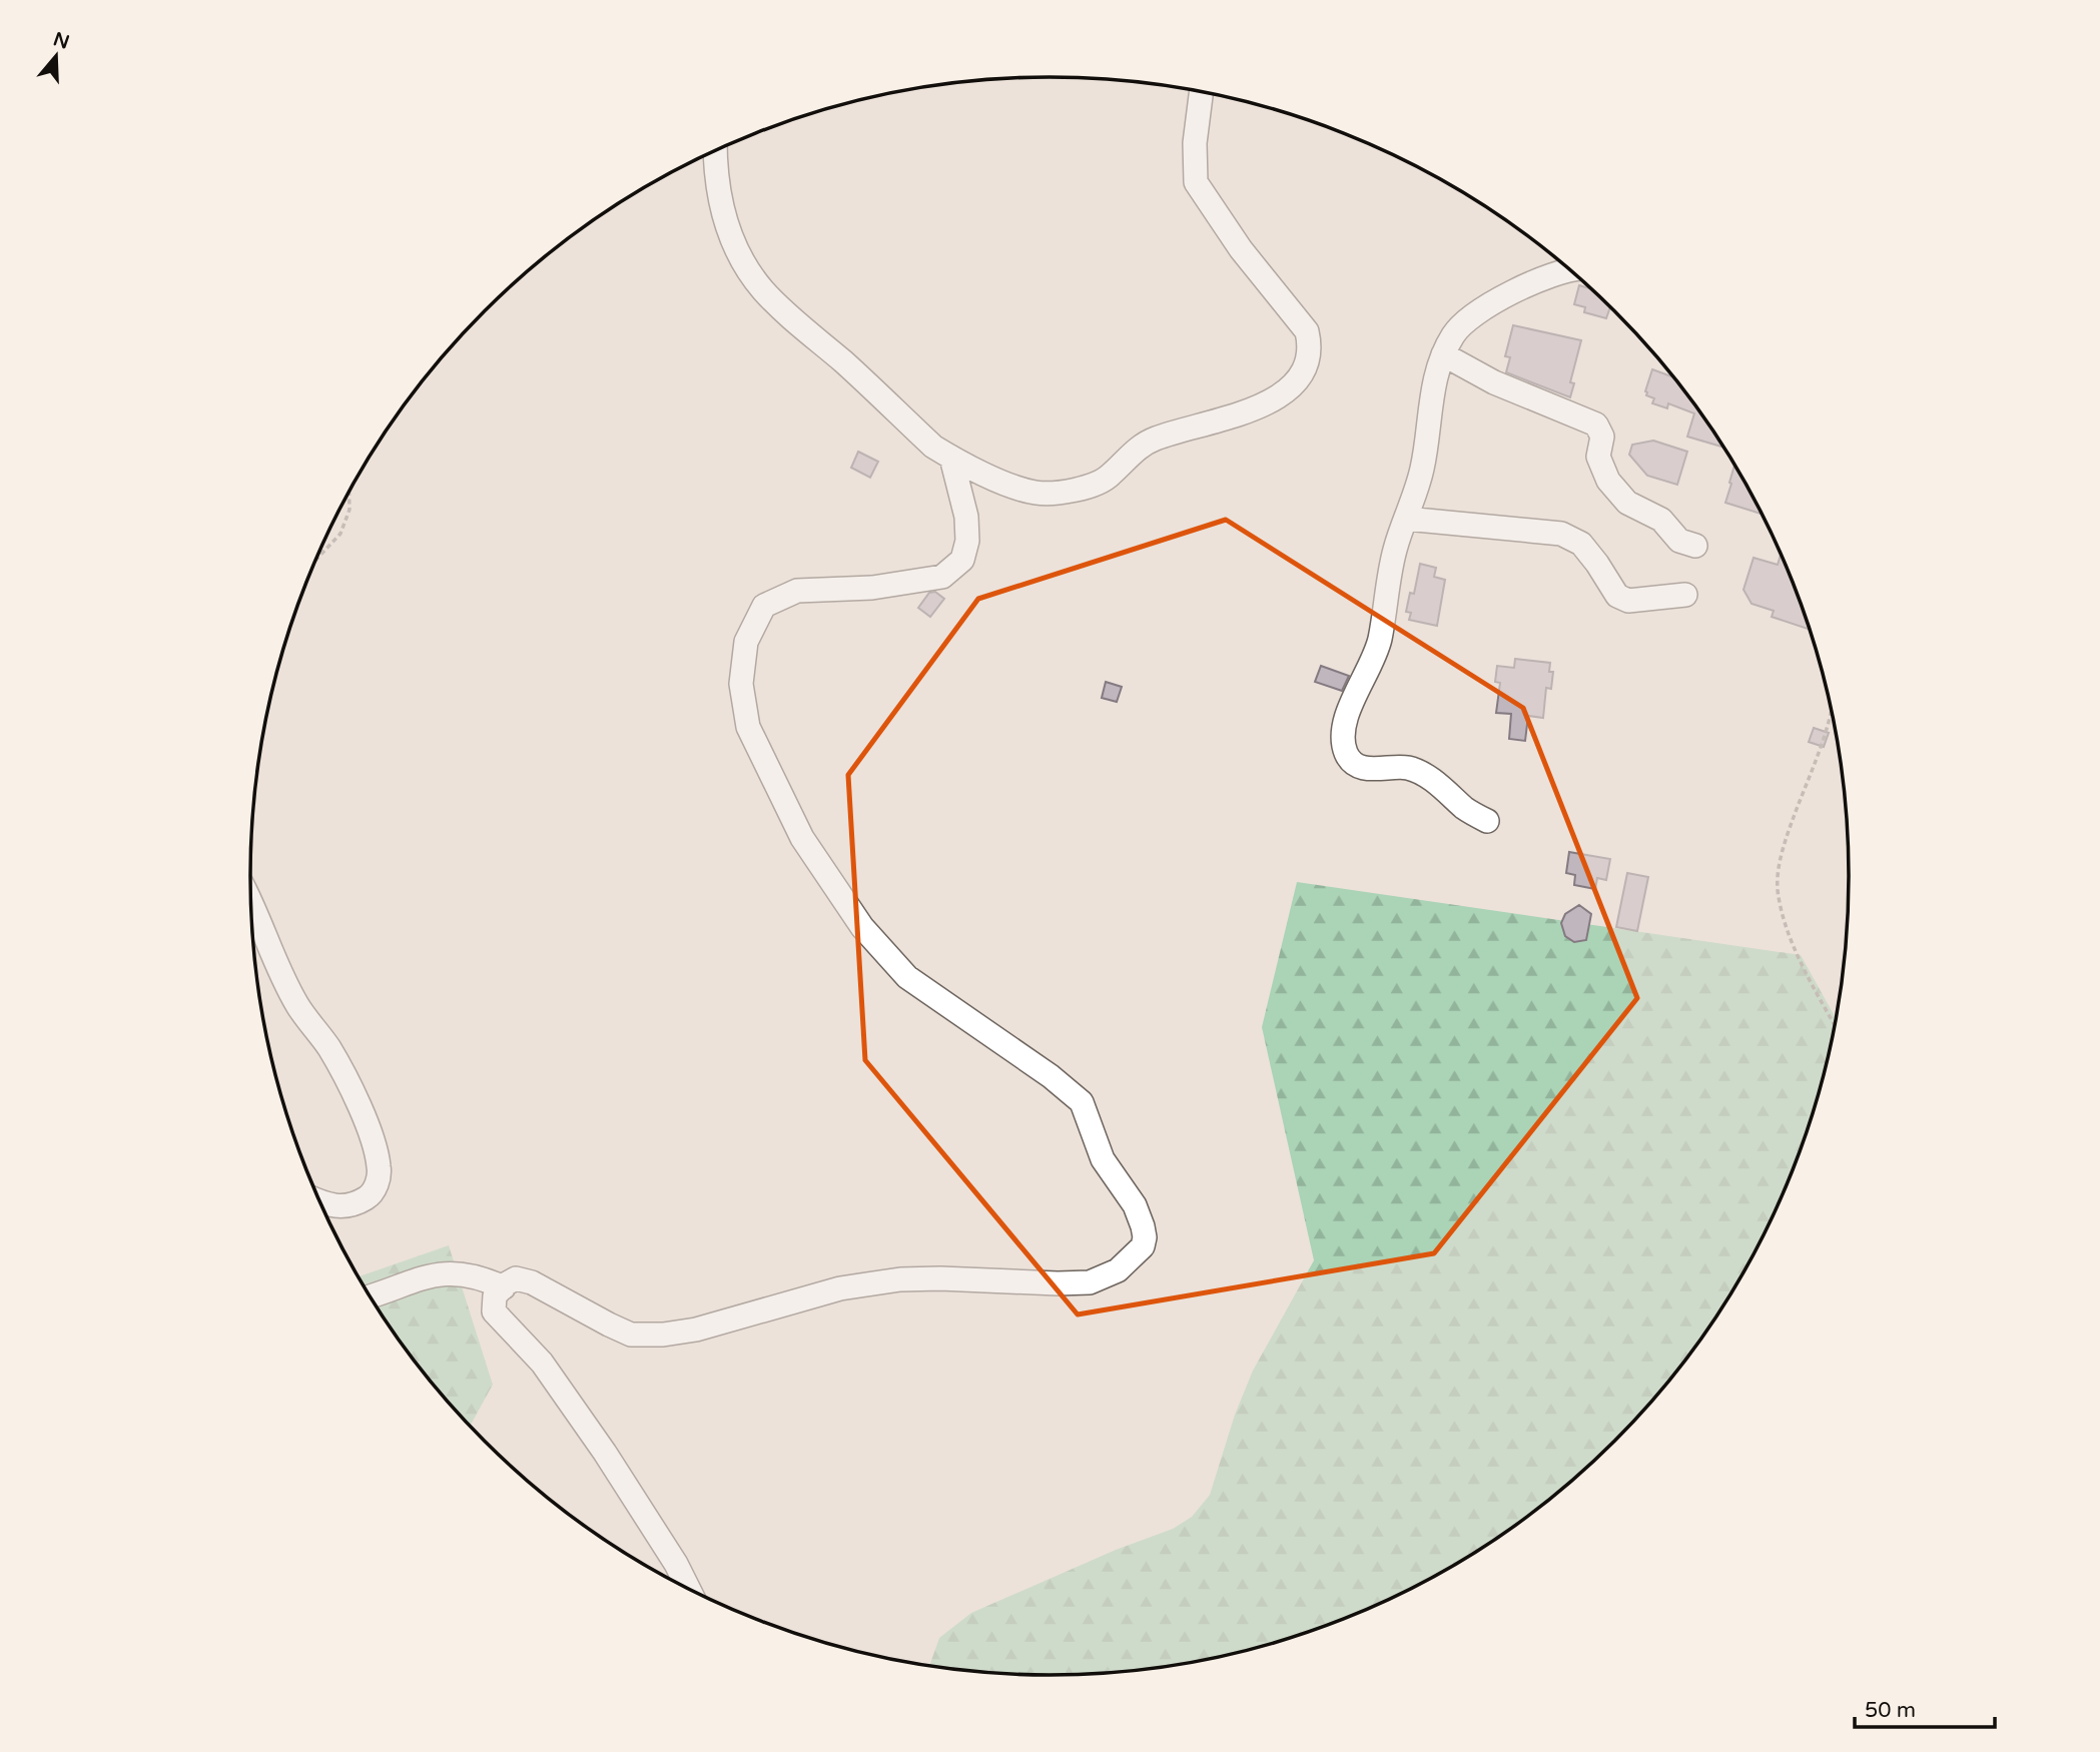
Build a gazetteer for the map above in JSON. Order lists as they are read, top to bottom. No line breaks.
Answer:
{"scale_bar":"50 m","north":"top"}
